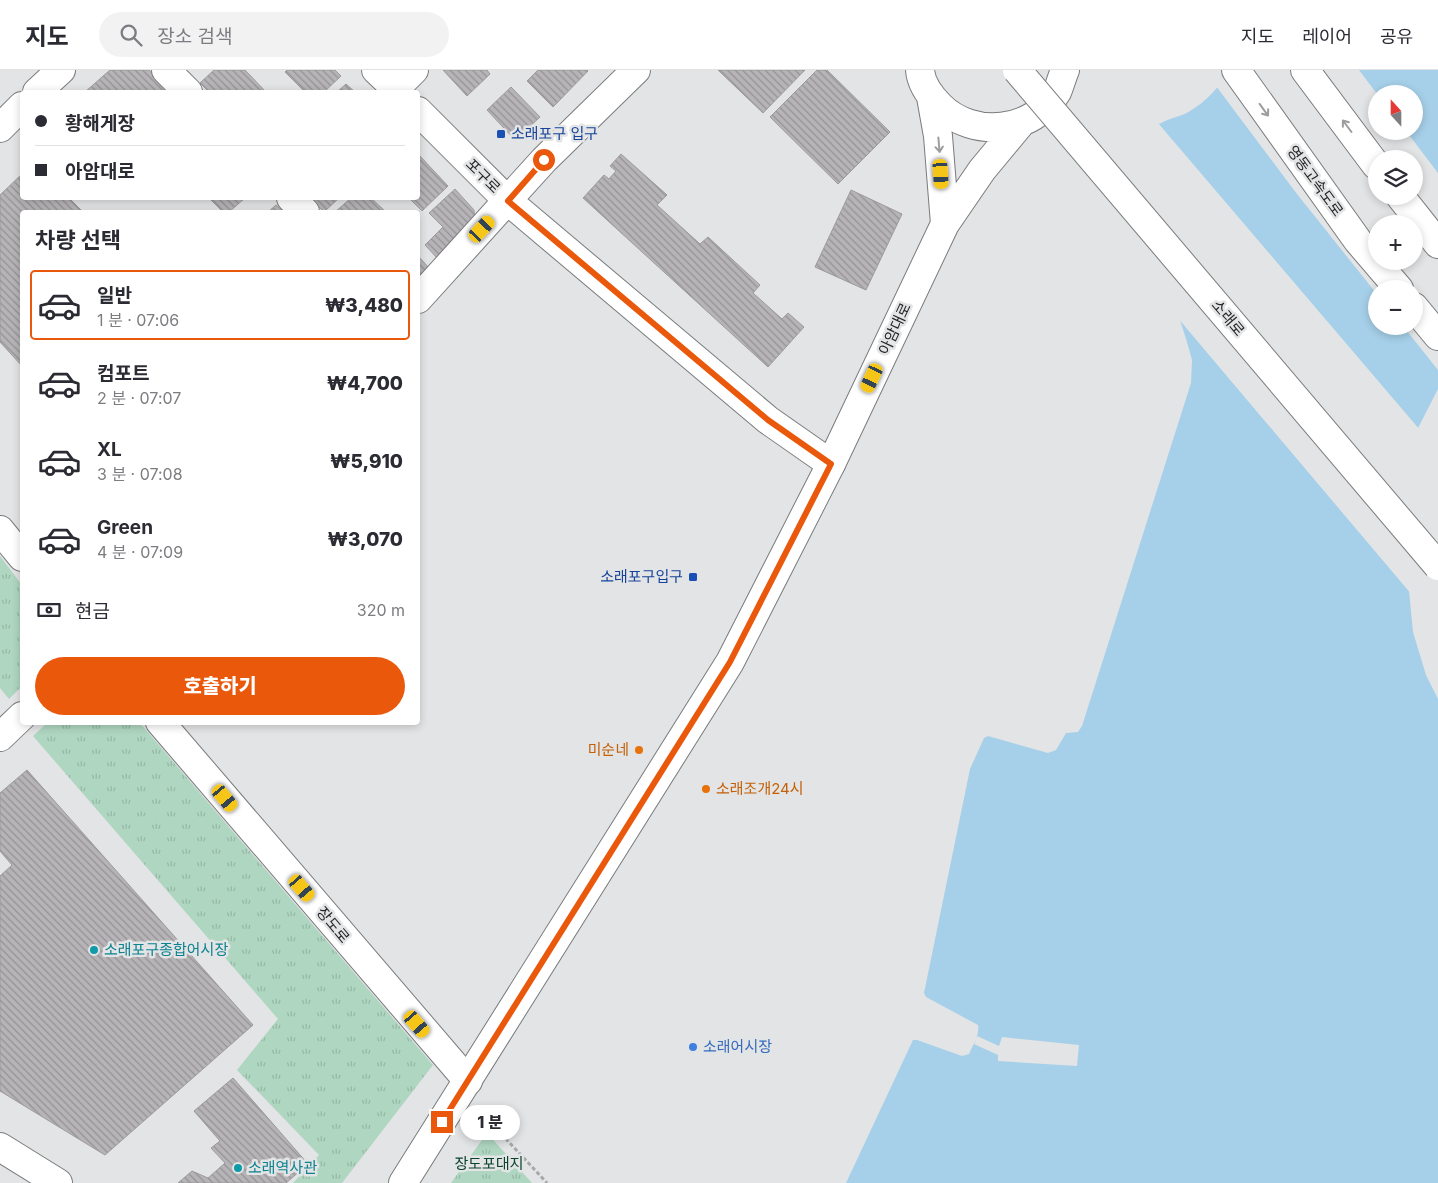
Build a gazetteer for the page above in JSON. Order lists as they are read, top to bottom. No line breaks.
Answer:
{"streets":{"main road":["포구로","영동고속도로","소래로","아암대로","장도로"]},"crossings":[["포구로","아암대로"],["아암대로","장도로"]],"parks":["장도포대지"],"places":{"transit":["소래포구 입구","소래포구입구"],"other":["미순네","소래조개24시","소래포구종합어시장","소래어시장","소래역사관"]},"north":"top","page":{"header":"지도","search":"장소 검색","nav":["지도","레이어","공유"],"map_buttons":["+","−"],"banner":["황해게장","아암대로"],"heading":"차량 선택","list":[{"name":"일반","note":"1 분 · 07:06","value":"₩3,480"},{"name":"컴포트","note":"2 분 · 07:07","value":"₩4,700"},{"name":"XL","note":"3 분 · 07:08","value":"₩5,910"},{"name":"Green","note":"4 분 · 07:09","value":"₩3,070"}],"pay":["현금","320 m"],"buttons":"호출하기","bubble":"1 분"}}
